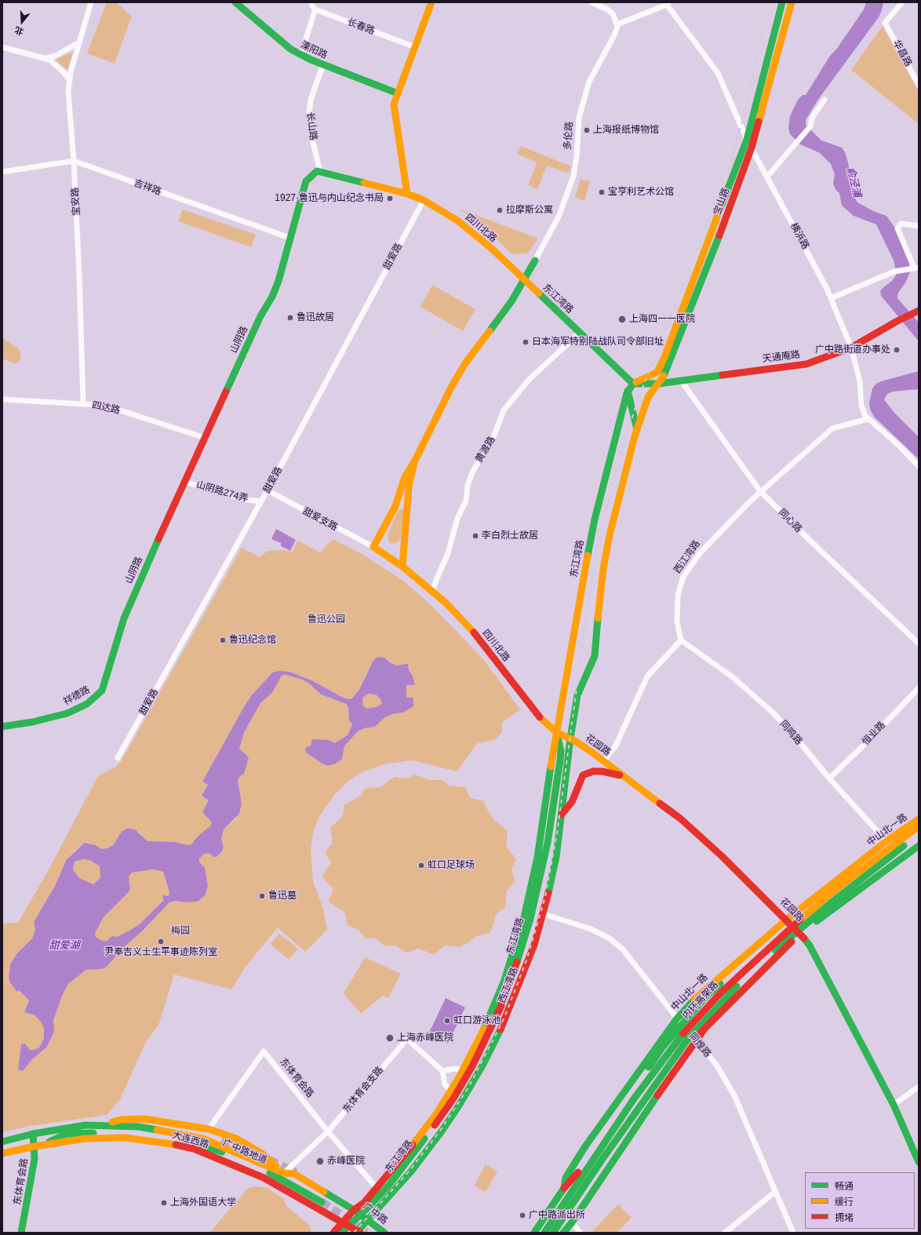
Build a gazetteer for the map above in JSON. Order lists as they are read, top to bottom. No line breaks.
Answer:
{"streets":{"main road":["溧阳路","多伦路","宝山路","四川北路","东江湾路","山阴路","天通庵路","西江湾路","祥德路","花园路","中山北一路","内环高架路","东体育会路","大连西路","广中路地道","广中路"],"street":["长春路","华昌路","长山路","吉祥路","宝安路","横浜路","甜爱路","四达路","黄渡路","山阴路274弄","甜爱支路","同心路","同鸣路","恒业路","同煌路","东体育会支路"]},"crossings":[["溧阳路","长山路"],["长山路","山阴路"],["多伦路","四川北路"],["多伦路","东江湾路"],["吉祥路","宝安路"],["吉祥路","山阴路"],["宝安路","四达路"],["宝山路","横浜路"],["宝山路","东江湾路"],["宝山路","天通庵路"],["四川北路","甜爱路"],["四川北路","东江湾路"],["四川北路","黄渡路"],["四川北路","甜爱支路"],["四川北路","西江湾路"],["四川北路","花园路"],["横浜路","天通庵路"],["横浜路","西江湾路"],["甜爱路","山阴路274弄"],["甜爱路","甜爱支路"],["东江湾路","黄渡路"],["东江湾路","东体育会路"],["东江湾路","大连西路"],["东江湾路","广中路"],["山阴路","四达路"],["山阴路","山阴路274弄"],["山阴路","祥德路"],["天通庵路","同心路"],["同心路","西江湾路"],["西江湾路","同鸣路"],["西江湾路","花园路"],["西江湾路","同煌路"],["西江湾路","大连西路"],["西江湾路","广中路"],["同鸣路","恒业路"],["同鸣路","中山北一路"],["花园路","中山北一路"],["中山北一路","同煌路"],["东体育会路","东体育会支路"],["东体育会路","大连西路"],["东体育会支路","大连西路"],["大连西路","广中路地道"],["大连西路","广中路"]],"water":["俞泾浦","甜爱湖"],"parks":["鲁迅公园","梅园"],"places":["上海报纸博物馆","宝亨利艺术公馆","1927·鲁迅与内山纪念书局","拉摩斯公寓","鲁迅故居","上海四一一医院","日本海军特别陆战队司令部旧址","广中路街道办事处","李白烈士故居","鲁迅纪念馆","虹口足球场","鲁迅墓","尹奉吉义士生平事迹陈列室","虹口游泳池","上海赤峰医院","赤峰医院","上海外国语大学","广中路派出所"],"legend":["畅通","缓行","拥堵"],"north":"bottom"}
